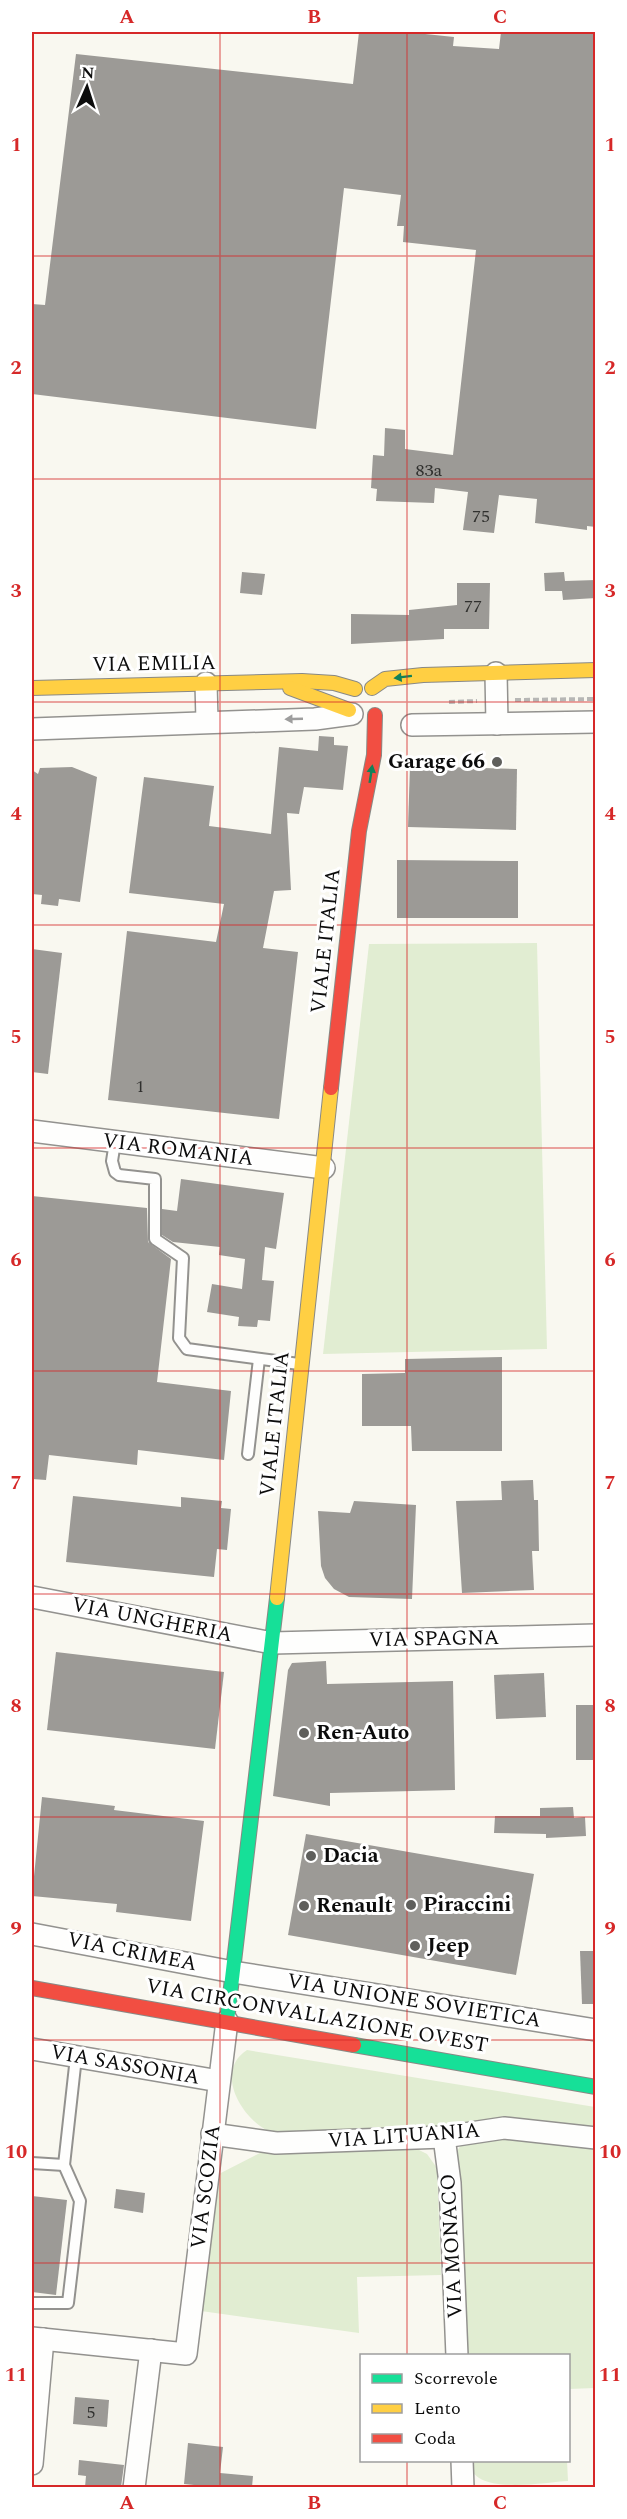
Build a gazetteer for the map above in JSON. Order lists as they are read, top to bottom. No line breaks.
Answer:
{"streets":{"street":["VIA EMILIA","VIALE ITALIA","VIA ROMANIA","VIA UNGHERIA","VIA SPAGNA","VIA CRIMEA","VIA UNIONE SOVIETICA","VIA CIRCONVALLAZIONE OVEST","VIA SASSONIA","VIA LITUANIA","VIA SCOZIA","VIA MONACO"]},"crossings":[["VIA EMILIA","VIALE ITALIA"],["VIALE ITALIA","VIA ROMANIA"],["VIALE ITALIA","VIA UNGHERIA"],["VIALE ITALIA","VIA SPAGNA"],["VIALE ITALIA","VIA CRIMEA"],["VIALE ITALIA","VIA UNIONE SOVIETICA"],["VIALE ITALIA","VIA CIRCONVALLAZIONE OVEST"],["VIALE ITALIA","VIA SCOZIA"],["VIA UNGHERIA","VIA SPAGNA"],["VIA CRIMEA","VIA UNIONE SOVIETICA"],["VIA CIRCONVALLAZIONE OVEST","VIA SCOZIA"],["VIA SASSONIA","VIA SCOZIA"],["VIA LITUANIA","VIA SCOZIA"],["VIA LITUANIA","VIA MONACO"]],"places":["Garage 66","Ren-Auto","Dacia","Piraccini","Renault","Jeep"],"house_numbers":["83a","75","77","1","5"],"legend":["Scorrevole","Lento","Coda"],"north":"top","grid":{"columns":["A","B","C"],"rows":["1","2","3","4","5","6","7","8","9","10","11"]}}
